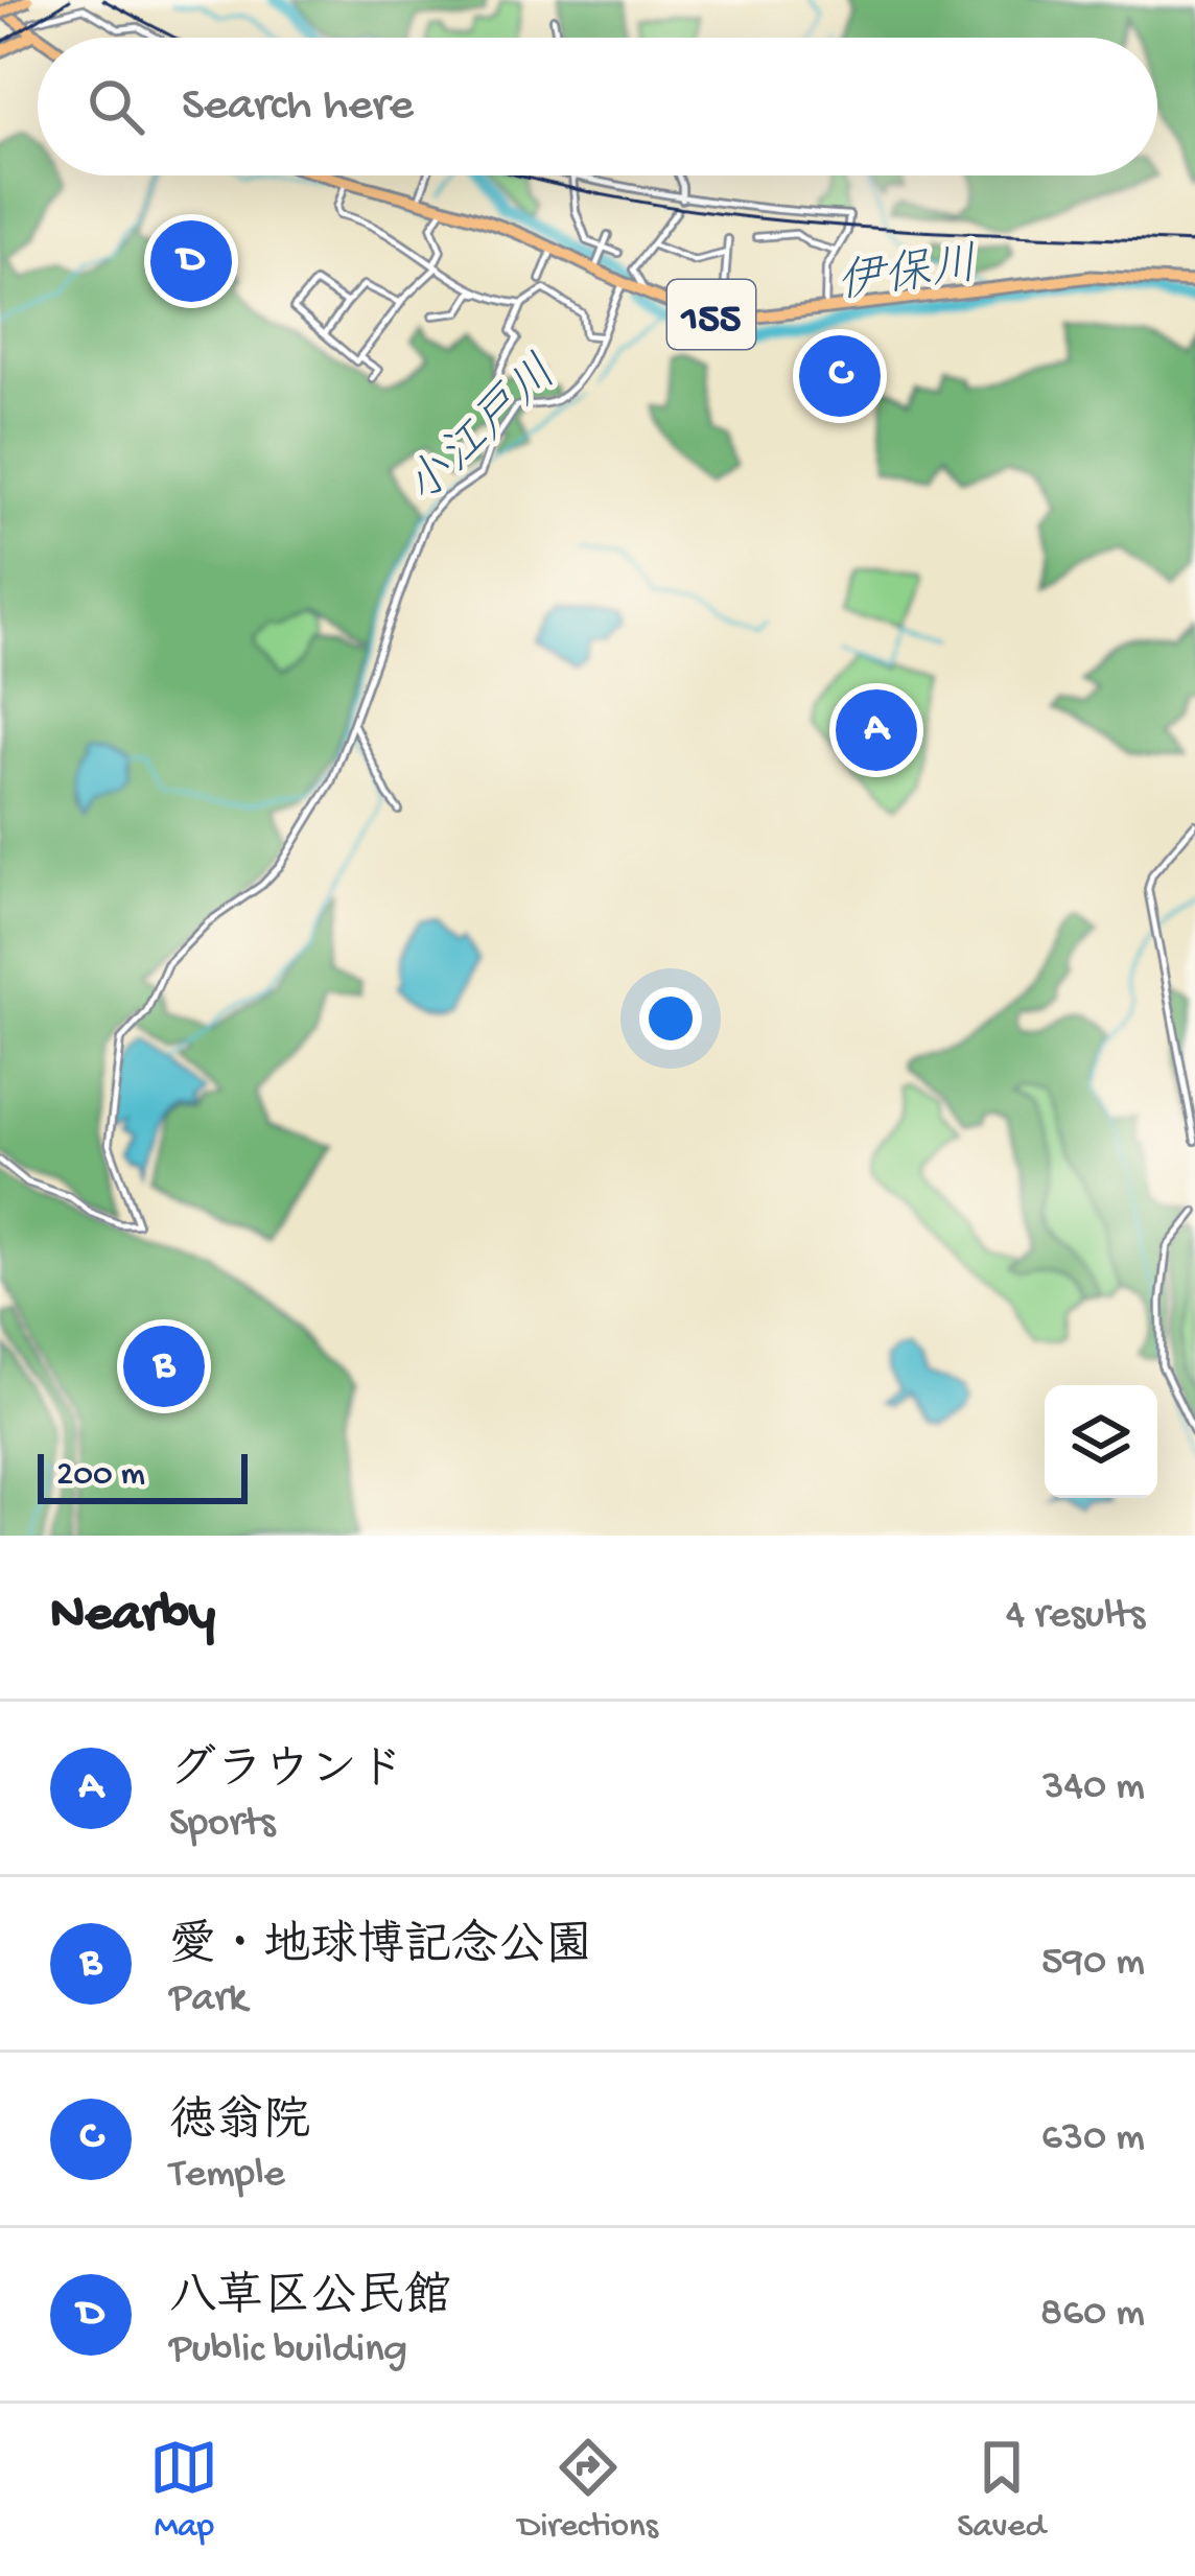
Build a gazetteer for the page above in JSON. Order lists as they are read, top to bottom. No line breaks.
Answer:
{"streets":{"main road":["155"]},"water":["伊保川","小江戸川"],"scale_bar":"200 m","page":{"search":"Search here","pins":["D","C","A","B"],"scale":"200 m","heading":["Nearby","4 results"],"list":[{"mark":"A","name":"グラウンド","note":"Sports","value":"340 m"},{"mark":"B","name":"愛・地球博記念公園","note":"Park","value":"590 m"},{"mark":"C","name":"徳翁院","note":"Temple","value":"630 m"},{"mark":"D","name":"八草区公民館","note":"Public building","value":"860 m"}],"nav":["Map","Directions","Saved"]}}
